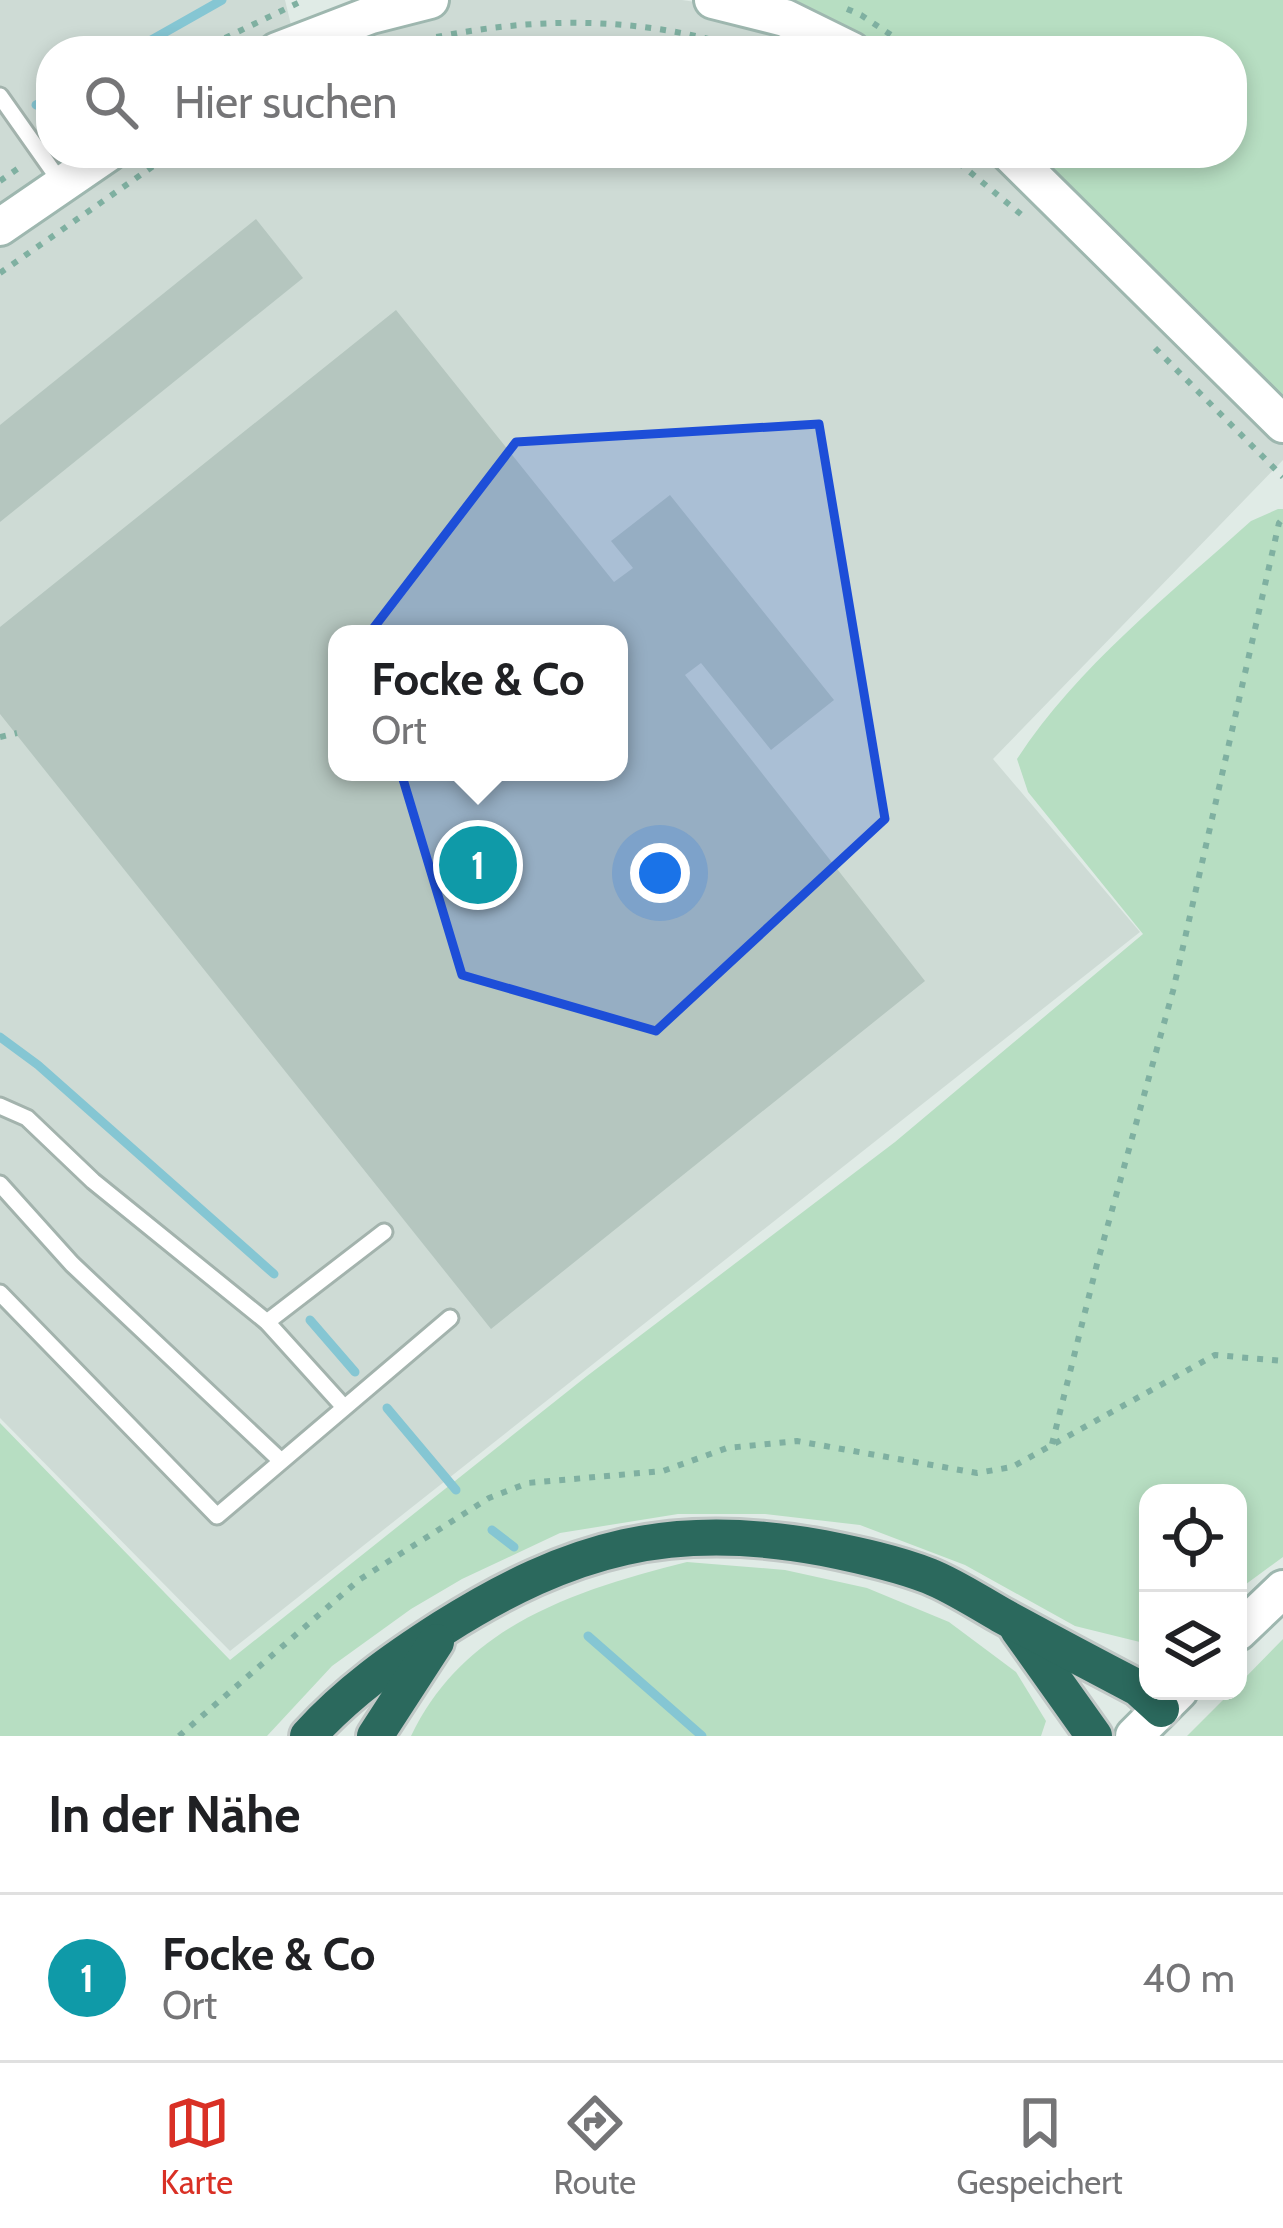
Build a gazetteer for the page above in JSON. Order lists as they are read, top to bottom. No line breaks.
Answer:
{"page":{"search":"Hier suchen","popup":["Focke & Co","Ort"],"pins":"1","heading":"In der Nähe","list":[{"mark":"1","name":"Focke & Co","note":"Ort","value":"40 m"}],"nav":["Karte","Route","Gespeichert"]}}
